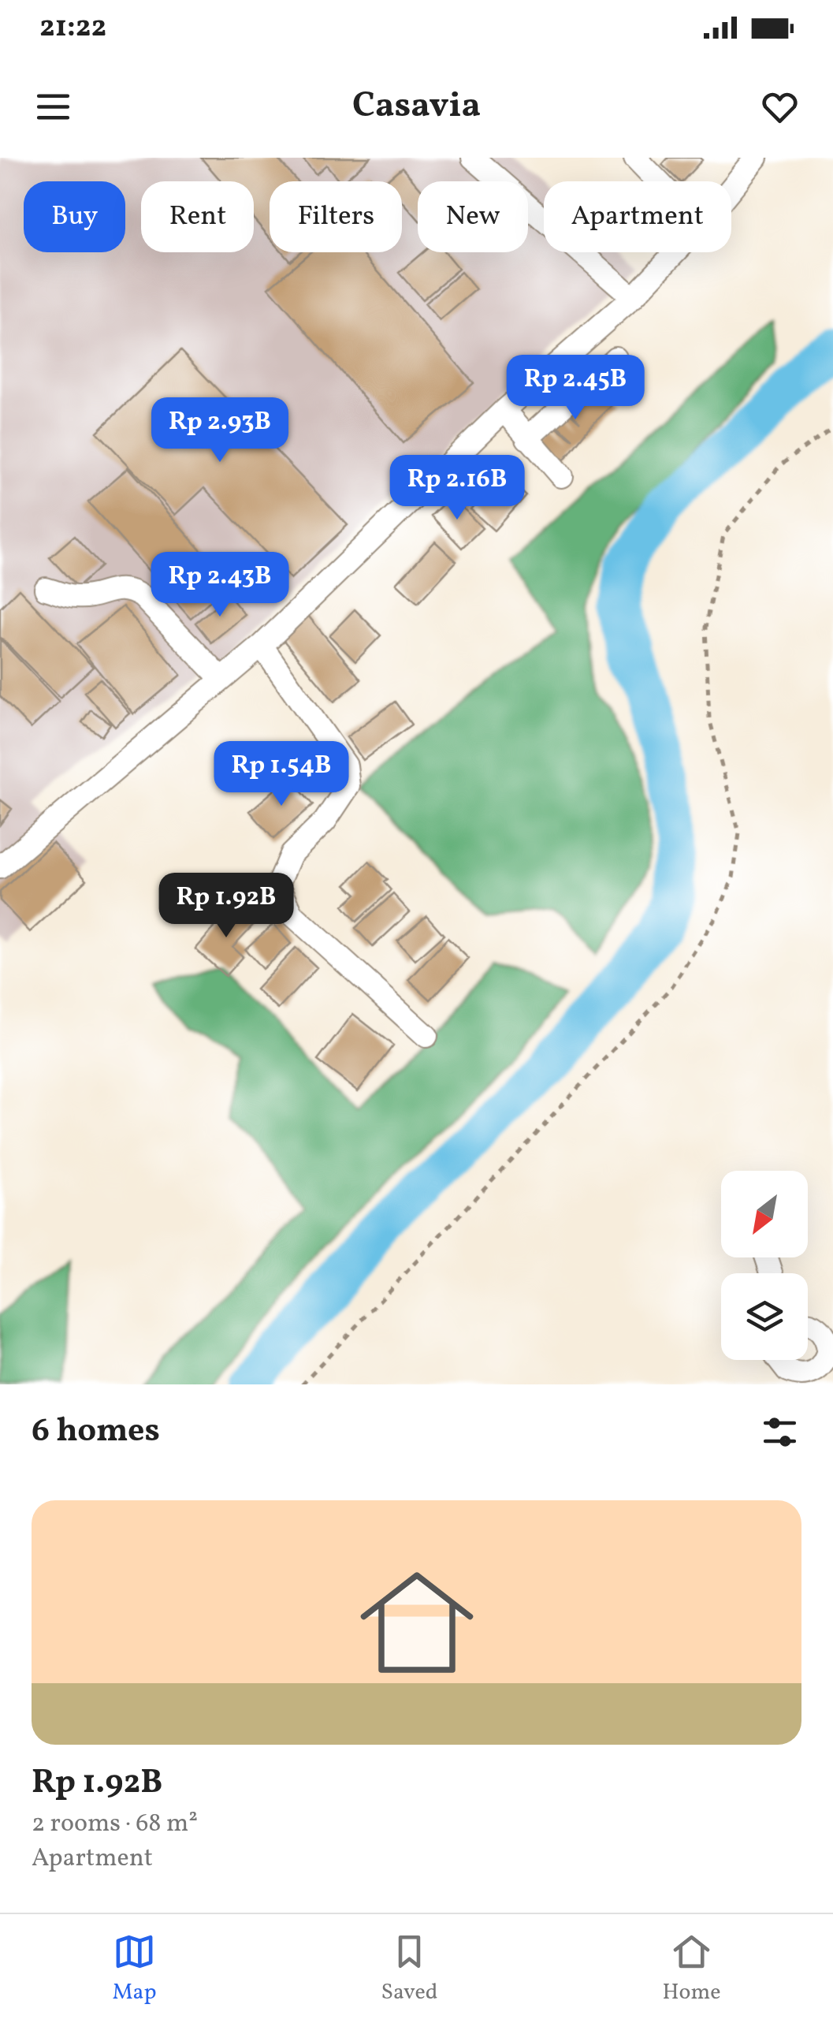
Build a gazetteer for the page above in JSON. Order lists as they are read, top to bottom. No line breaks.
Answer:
{"north":"bottom left","page":{"status":"21:22","header":"Casavia","chip":["Buy","Rent","Filters","New","Apartment"],"price":["Rp 2.45B","Rp 2.93B","Rp 2.16B","Rp 2.43B","Rp 1.54B","Rp 1.92B"],"heading":"6 homes","list":[{"name":"Rp 1.92B","note":"2 rooms · 68 m² · Apartment"}],"tabs":["Map","Saved","Home"]}}
